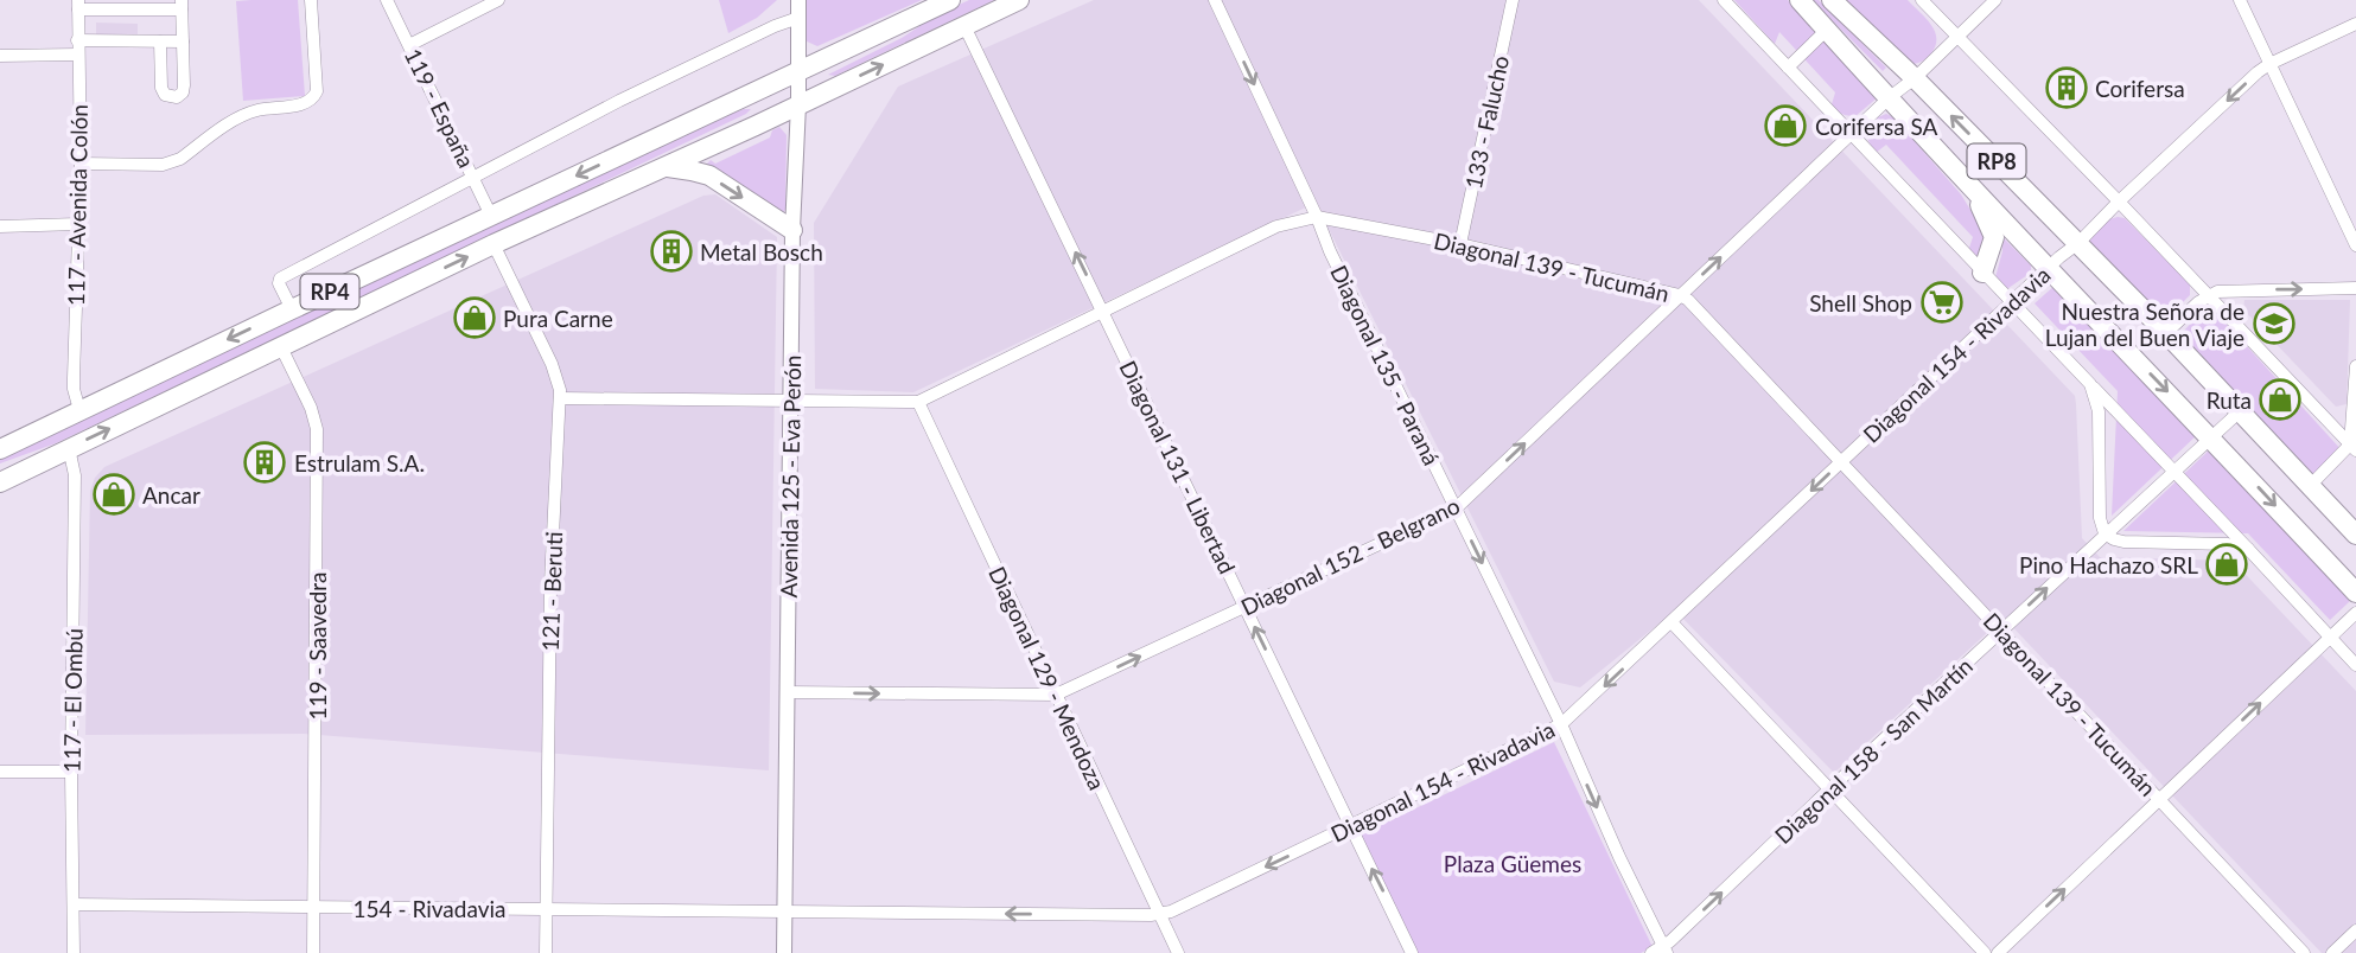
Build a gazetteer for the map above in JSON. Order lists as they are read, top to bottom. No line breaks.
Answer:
{"streets":{"main road":["RP8","RP4"],"street":["119 - España","133 - Falucho","117 - Avenida Colón","Diagonal 139 - Tucumán","Diagonal 154 - Rivadavia","Diagonal 135 - Paraná","Diagonal 131 - Libertad","Avenida 125 - Eva Perón","Diagonal 152 - Belgrano","121 - Beruti","119 - Saavedra","Diagonal 129 - Mendoza","117 - El Ombú","Diagonal 158 - San Martín","154 - Rivadavia"]},"crossings":[["119 - España","RP4"],["133 - Falucho","Diagonal 139 - Tucumán"],["RP8","Diagonal 154 - Rivadavia"],["RP8","Diagonal 152 - Belgrano"],["RP8","Diagonal 158 - San Martín"],["117 - Avenida Colón","RP4"],["Diagonal 139 - Tucumán","Diagonal 154 - Rivadavia"],["Diagonal 139 - Tucumán","Diagonal 135 - Paraná"],["Diagonal 139 - Tucumán","Diagonal 131 - Libertad"],["Diagonal 139 - Tucumán","Avenida 125 - Eva Perón"],["Diagonal 139 - Tucumán","Diagonal 152 - Belgrano"],["Diagonal 139 - Tucumán","121 - Beruti"],["Diagonal 139 - Tucumán","Diagonal 129 - Mendoza"],["Diagonal 139 - Tucumán","Diagonal 158 - San Martín"],["RP4","Diagonal 131 - Libertad"],["RP4","Avenida 125 - Eva Perón"],["RP4","121 - Beruti"],["RP4","119 - Saavedra"],["RP4","117 - El Ombú"],["Diagonal 154 - Rivadavia","Diagonal 135 - Paraná"],["Diagonal 154 - Rivadavia","Diagonal 131 - Libertad"],["Diagonal 154 - Rivadavia","Avenida 125 - Eva Perón"],["Diagonal 154 - Rivadavia","Diagonal 129 - Mendoza"],["Diagonal 154 - Rivadavia","154 - Rivadavia"],["Diagonal 135 - Paraná","Diagonal 152 - Belgrano"],["Diagonal 135 - Paraná","Diagonal 158 - San Martín"],["Diagonal 131 - Libertad","Diagonal 152 - Belgrano"],["Avenida 125 - Eva Perón","Diagonal 152 - Belgrano"],["Avenida 125 - Eva Perón","154 - Rivadavia"],["Diagonal 152 - Belgrano","Diagonal 129 - Mendoza"],["121 - Beruti","154 - Rivadavia"],["119 - Saavedra","154 - Rivadavia"],["117 - El Ombú","154 - Rivadavia"]],"one_way":["Diagonal 154 - Rivadavia","Diagonal 135 - Paraná","Diagonal 131 - Libertad","Diagonal 152 - Belgrano","Diagonal 158 - San Martín"],"parks":["Plaza Güemes"],"places":{"building":["Corifersa","Metal Bosch","Estrulam S.A."],"shop":["Corifersa SA","Pura Carne","Ruta","Ancar","Pino Hachazo SRL"],"supermarket":["Shell Shop"],"school or university":["Nuestra Señora de Lujan del Buen Viaje"]}}
